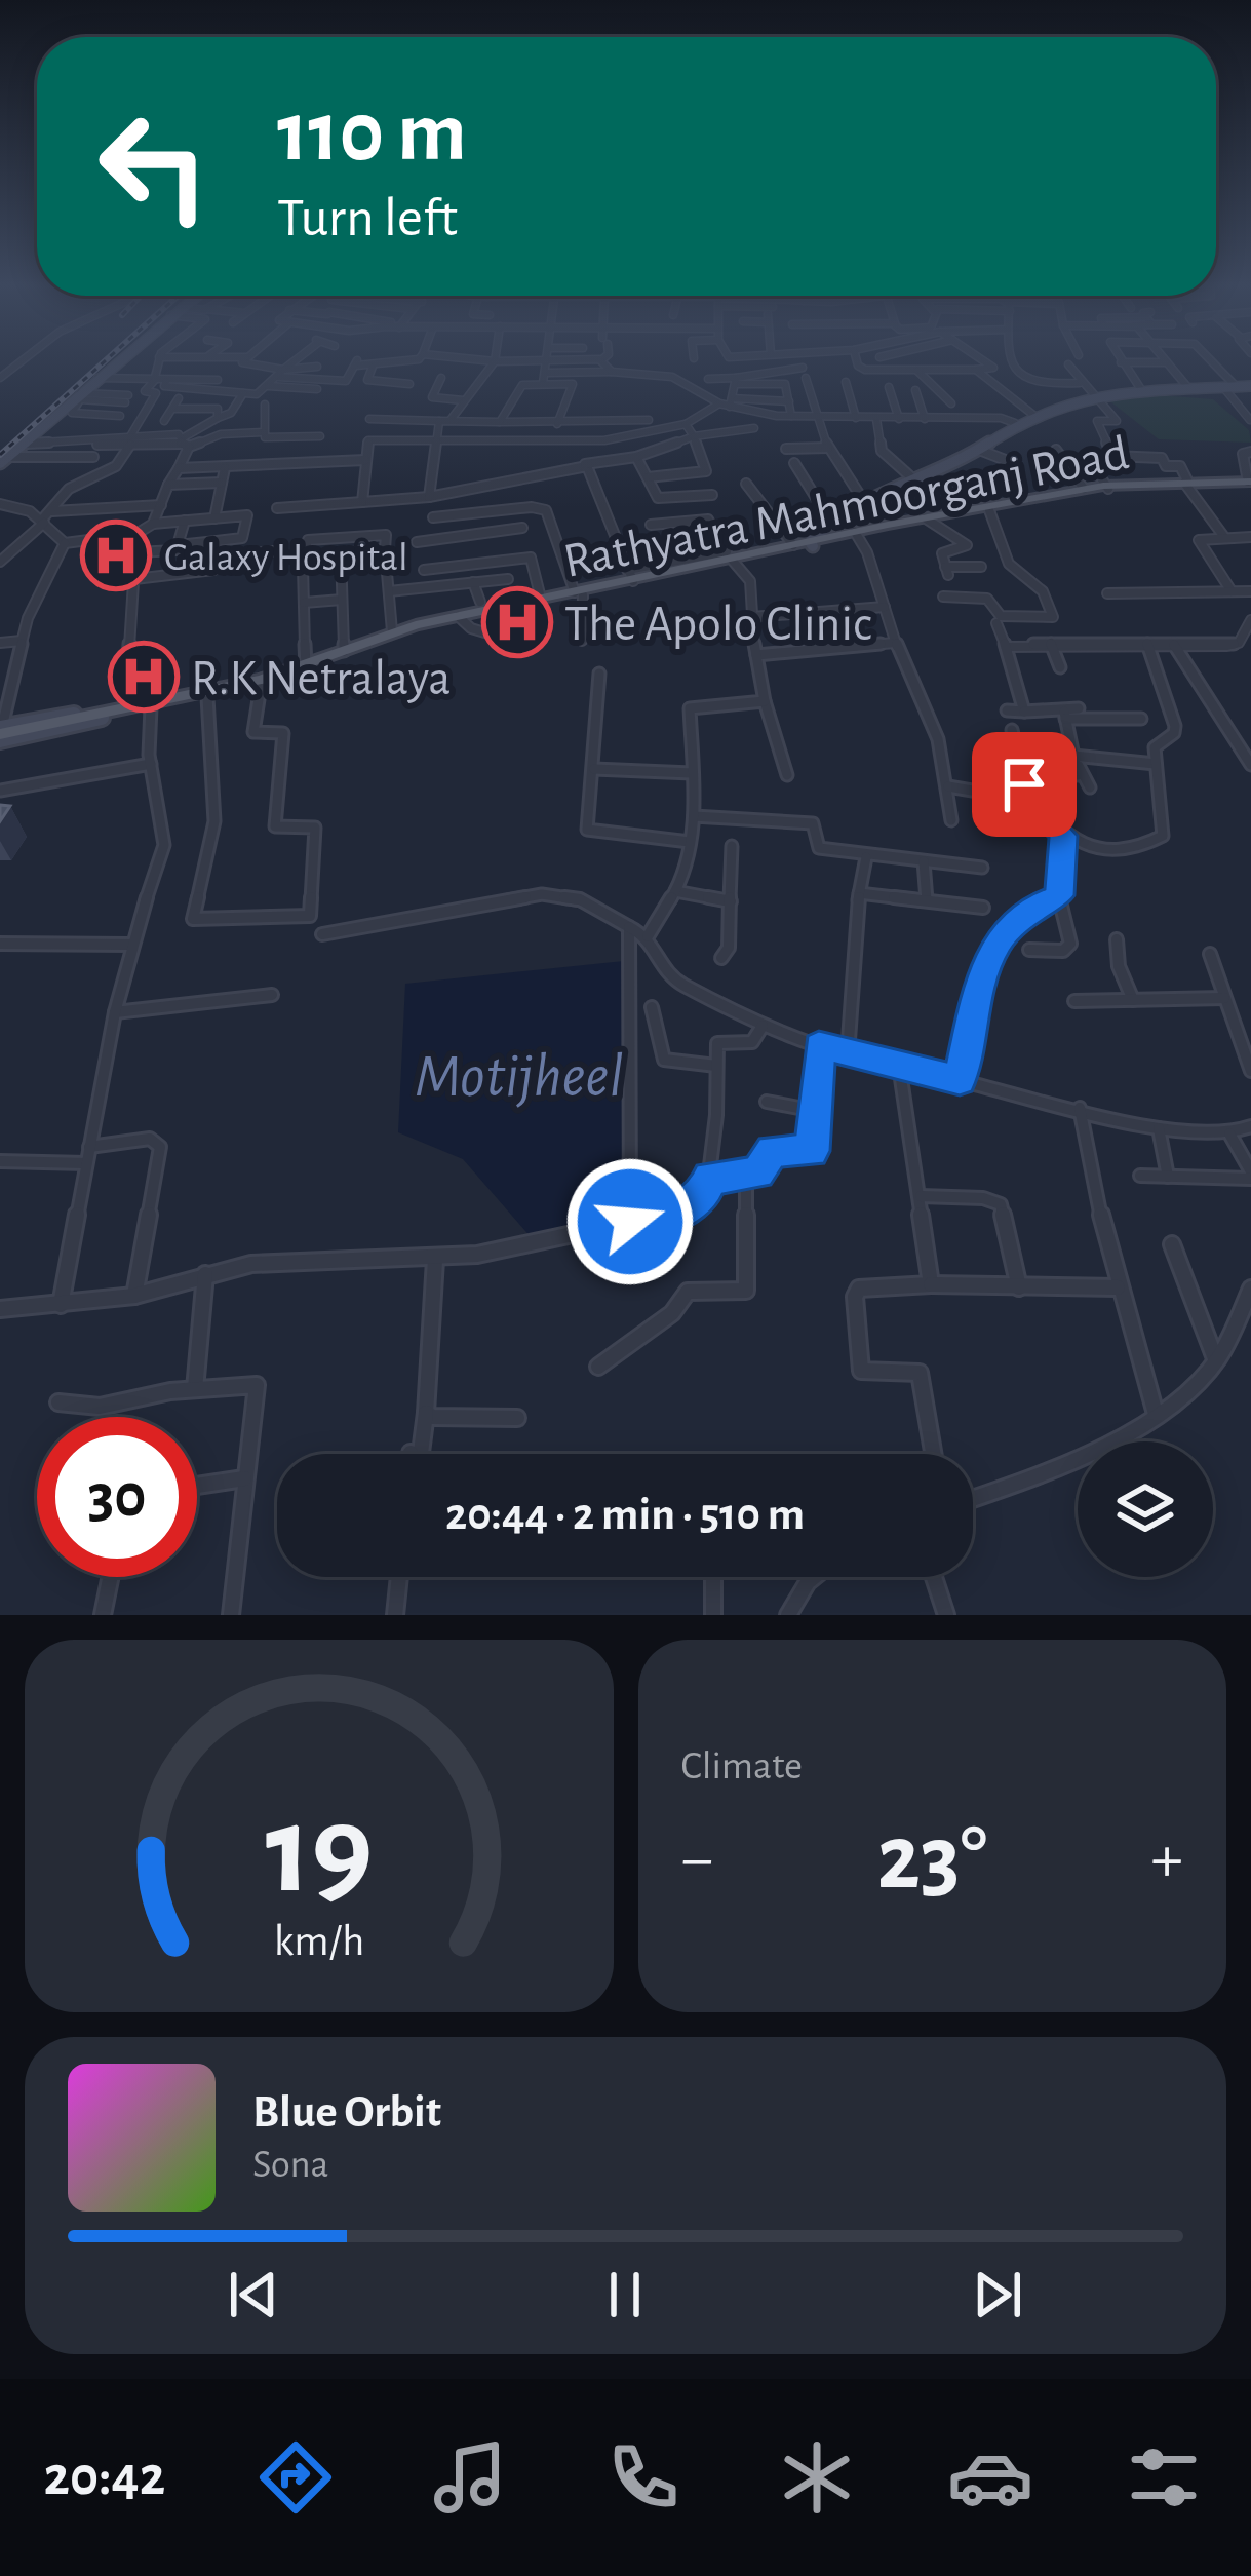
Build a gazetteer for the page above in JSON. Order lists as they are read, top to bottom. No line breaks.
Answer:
{"streets":{"main road":["Rathyatra Mahmoorganj Road"]},"water":["Motijheel"],"places":{"hospital":["Galaxy Hospital","The Apolo Clinic","R.K Netralaya"]},"page":{"turn":["110 m","Turn left"],"limit":"30","trip":"20:44 · 2 min · 510 m","tile":"Climate","heat":["−","23°","+"],"song":["Blue Orbit","Sona"],"tabs":"20:42","gauge":["19","km/h"]}}
